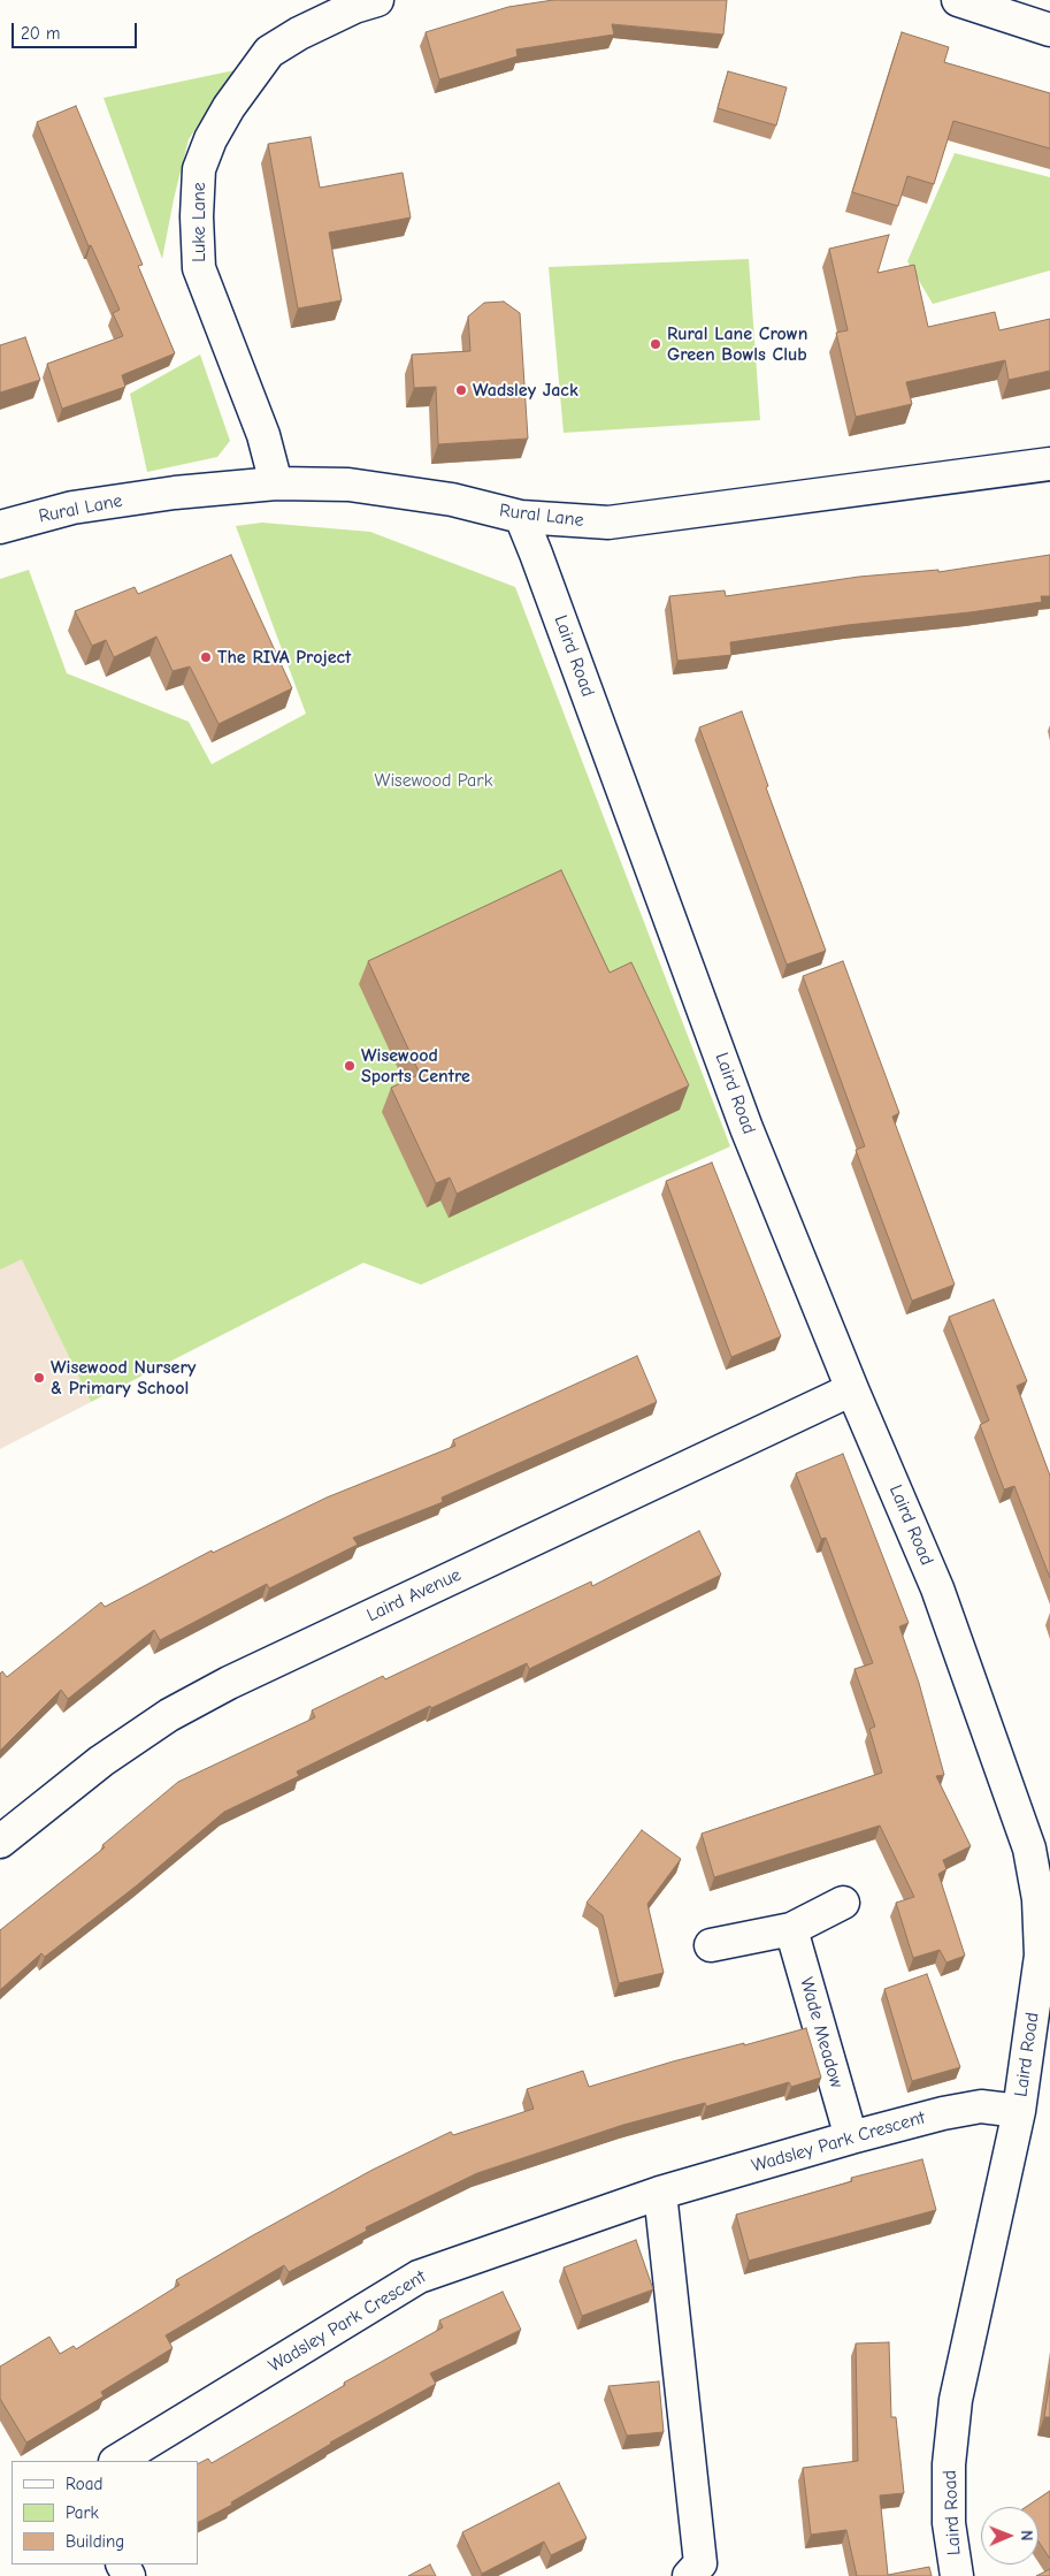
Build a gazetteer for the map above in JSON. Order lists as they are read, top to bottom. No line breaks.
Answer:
{"streets":{"street":["Luke Lane","Rural Lane","Laird Road","Laird Avenue","Wade Meadow","Wadsley Park Crescent"]},"crossings":[["Luke Lane","Rural Lane"],["Rural Lane","Laird Road"],["Laird Road","Laird Avenue"],["Laird Road","Wadsley Park Crescent"],["Wade Meadow","Wadsley Park Crescent"]],"parks":["Wisewood Park"],"places":["Rural Lane Crown Green Bowls Club","Wadsley Jack","The RIVA Project","Wisewood Sports Centre","Wisewood Nursery & Primary School"],"legend":["Road","Park","Building"],"scale_bar":"20 m","north":"right"}
